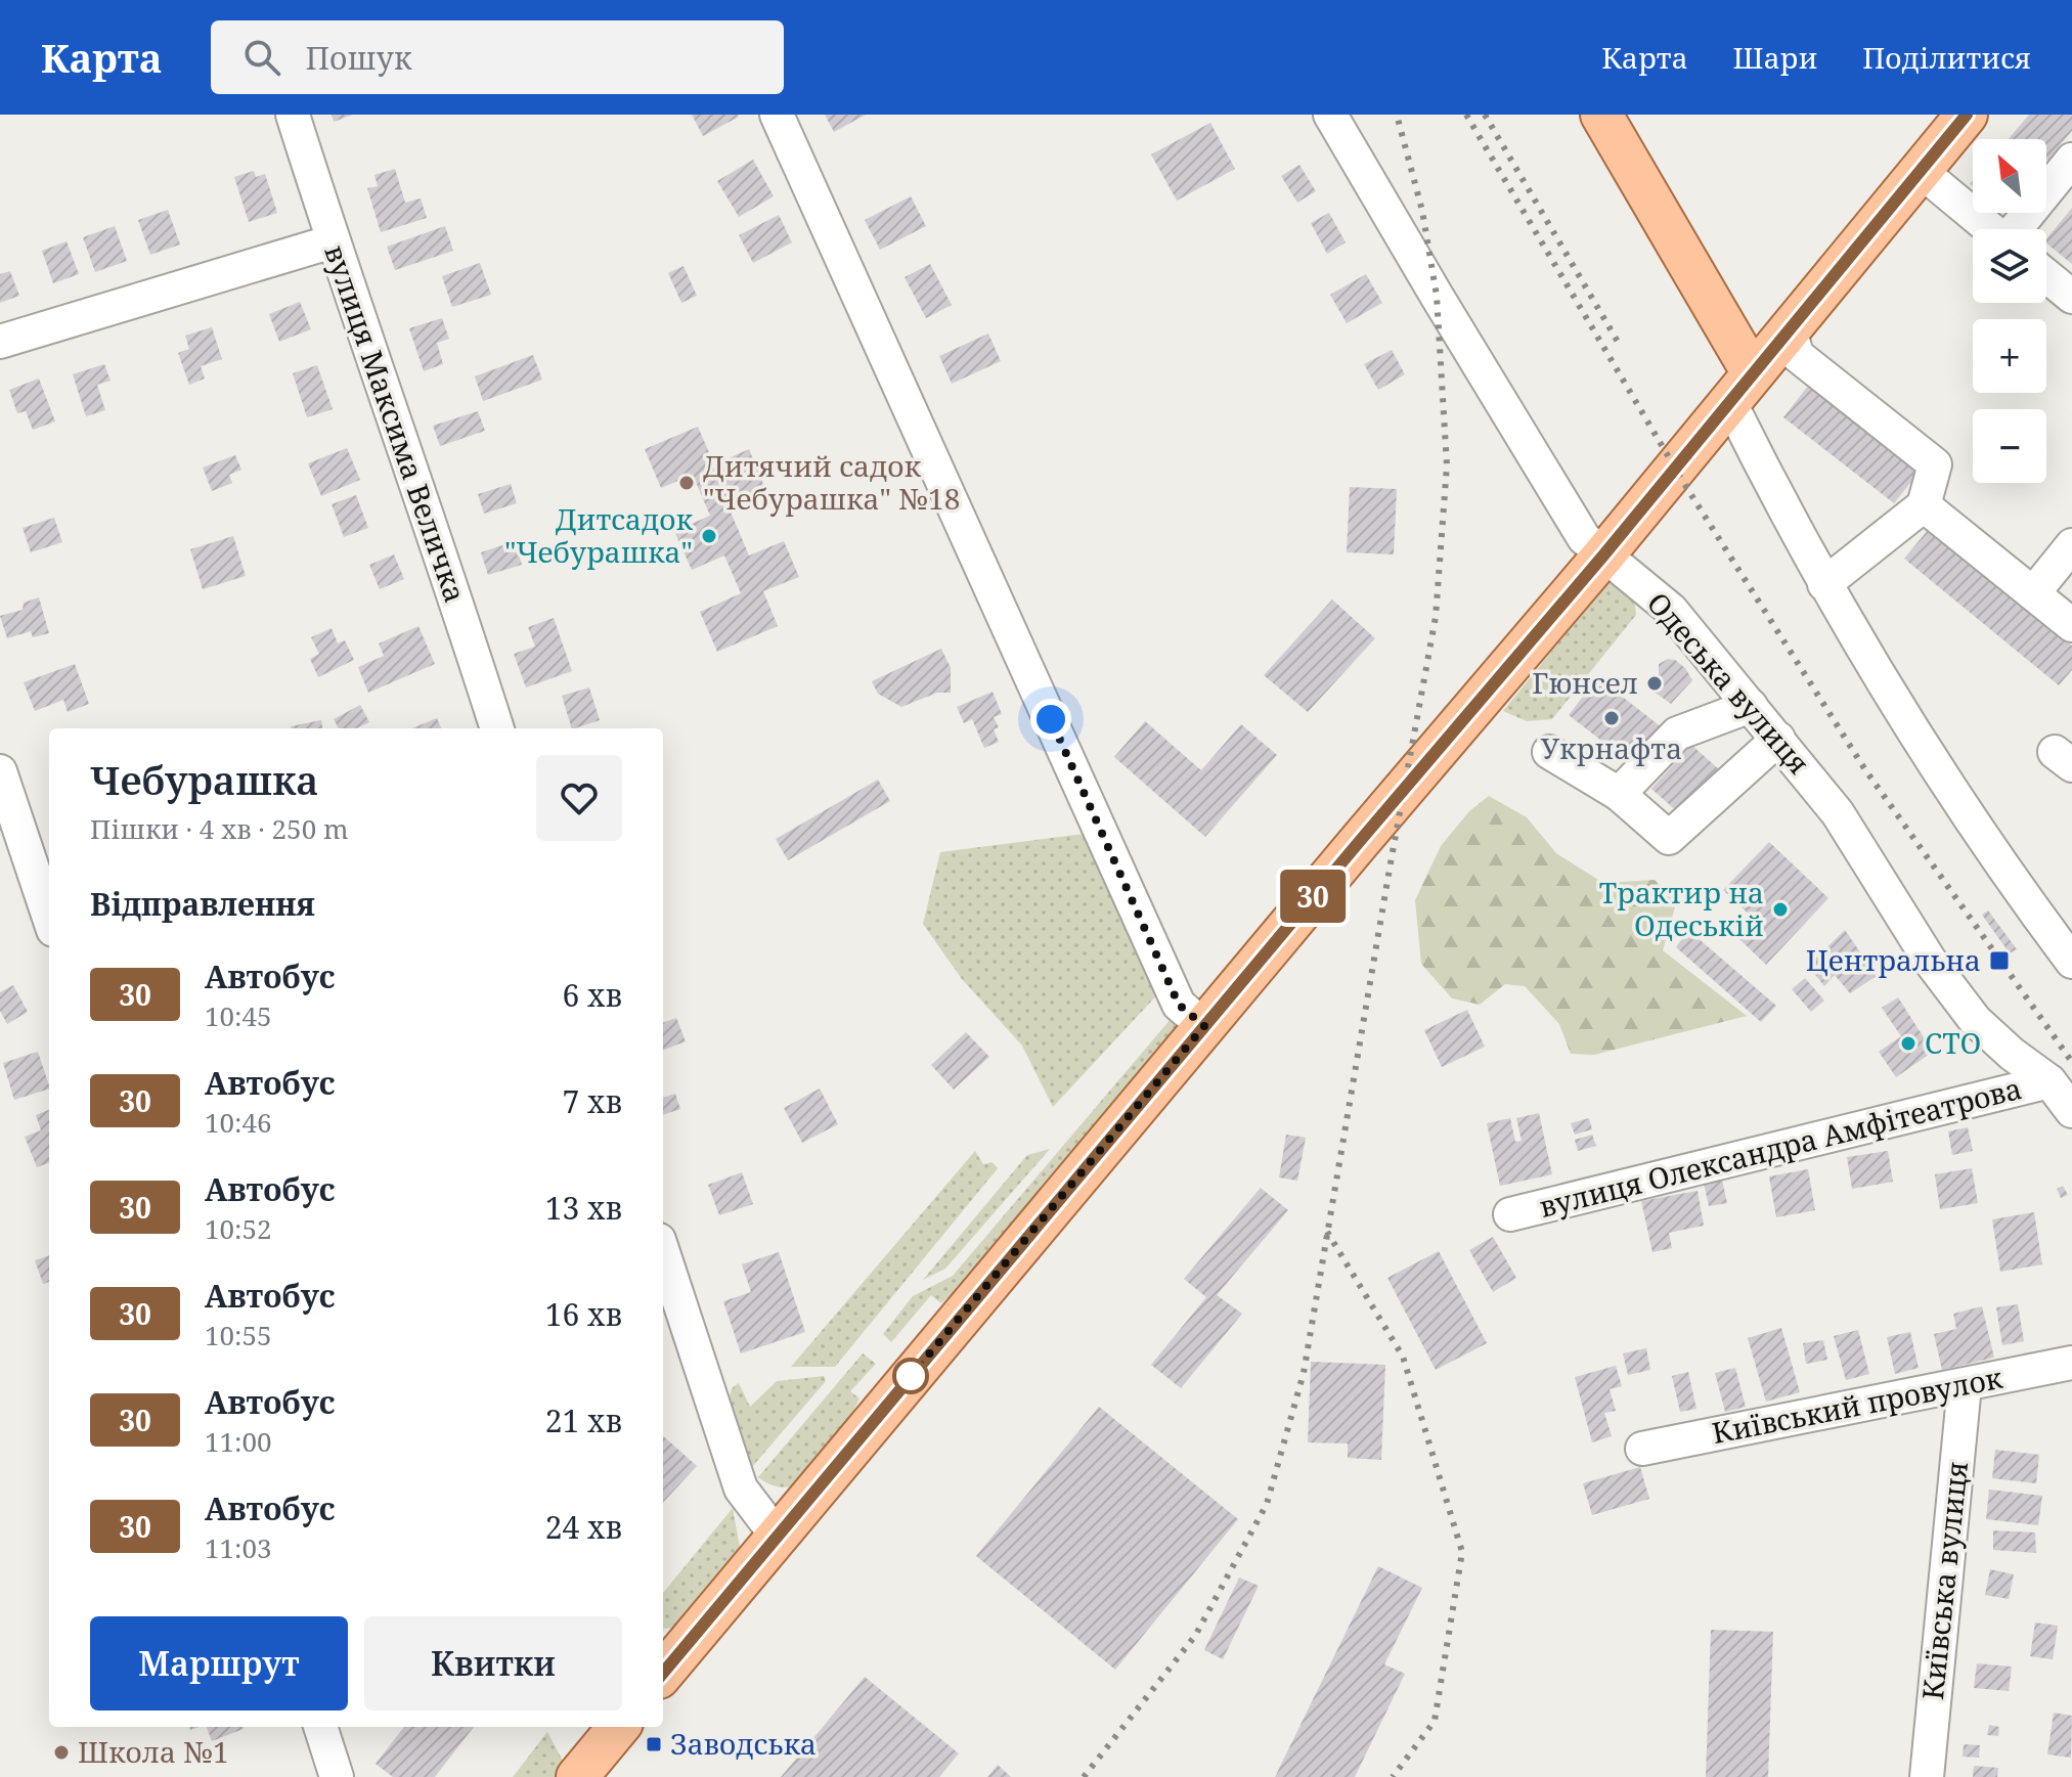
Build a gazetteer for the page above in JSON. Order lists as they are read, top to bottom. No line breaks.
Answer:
{"streets":{"street":["вулиця Максима Величка","Одеська вулиця","вулиця Олександра Амфітеатрова","Київський провулок","Київська вулиця"]},"crossings":[["Одеська вулиця","вулиця Олександра Амфітеатрова"],["Київський провулок","Київська вулиця"]],"places":{"other":["Дитячий садок \"Чебурашка\" №18","Дитсадок \"Чебурашка\"","Гюнсел","Укрнафта","Трактир на Одеській","СТО","Школа №1"],"transit":["Центральна","Заводська"]},"lines":["bus line 30"],"north":"top left","page":{"header":"Карта","search":"Пошук","nav":["Карта","Шари","Поділитися"],"on_map":"30","map_buttons":["+","−"],"heading":[["Чебурашка","Пішки · 4 хв · 250 m"],"Відправлення"],"list":[{"mark":"30","name":"Автобус","note":"10:45","value":"6 хв"},{"mark":"30","name":"Автобус","note":"10:46","value":"7 хв"},{"mark":"30","name":"Автобус","note":"10:52","value":"13 хв"},{"mark":"30","name":"Автобус","note":"10:55","value":"16 хв"},{"mark":"30","name":"Автобус","note":"11:00","value":"21 хв"},{"mark":"30","name":"Автобус","note":"11:03","value":"24 хв"}],"buttons":["Маршрут","Квитки"]}}
